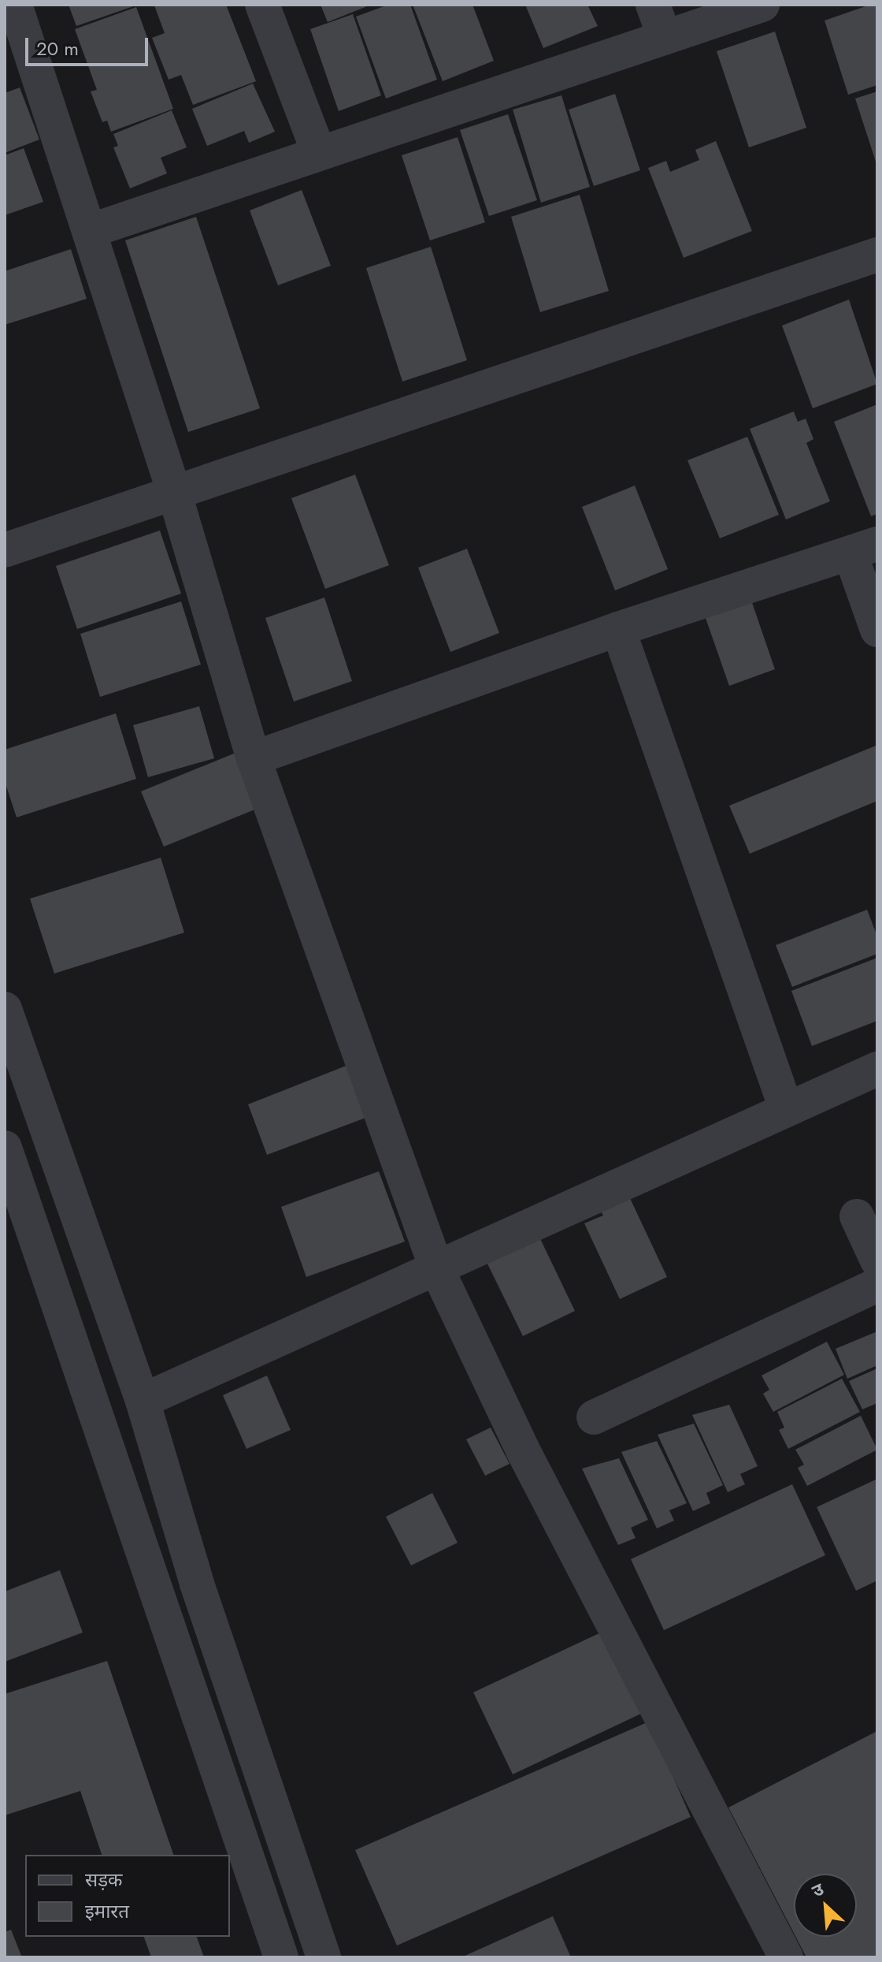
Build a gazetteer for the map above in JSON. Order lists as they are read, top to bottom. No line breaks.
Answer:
{"legend":["सड़क","इमारत"],"scale_bar":"20 m","north":"top left"}
